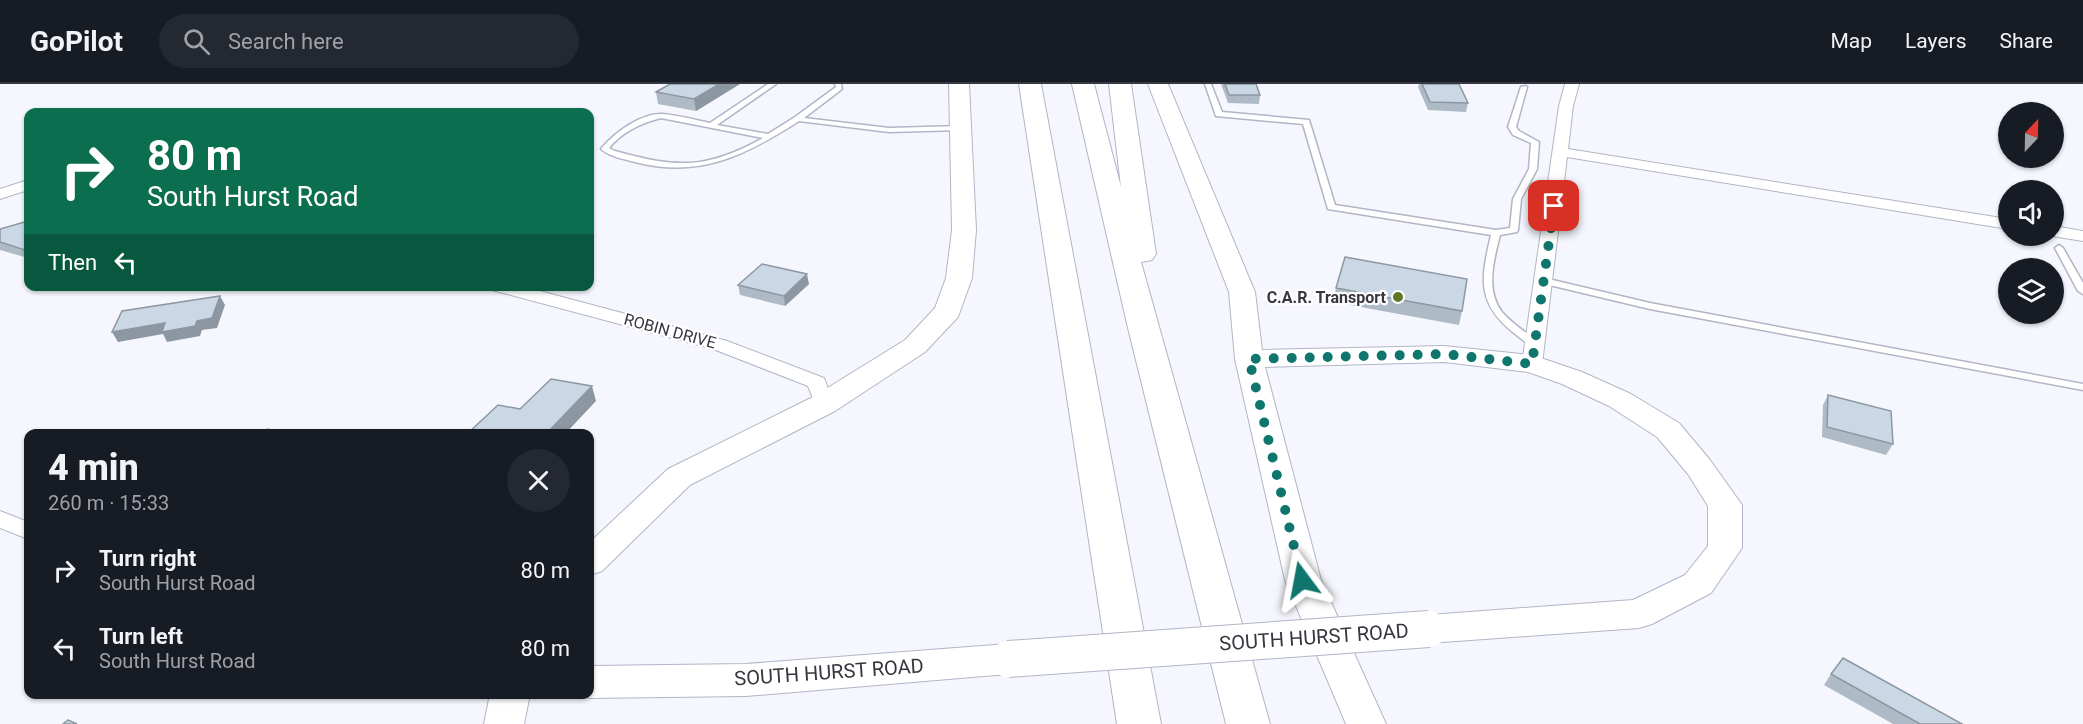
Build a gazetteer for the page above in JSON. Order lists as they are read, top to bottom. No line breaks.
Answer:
{"streets":{"main road":["SOUTH HURST ROAD"],"street":["ROBIN DRIVE"]},"places":["C.A.R. Transport"],"north":"top","page":{"header":"GoPilot","search":"Search here","nav":["Map","Layers","Share"],"turn":["80 m","South Hurst Road"],"then":"Then","heading":["4 min","260 m · 15:33"],"list":[{"name":"Turn right","note":"South Hurst Road","value":"80 m"},{"name":"Turn left","note":"South Hurst Road","value":"80 m"}]}}
